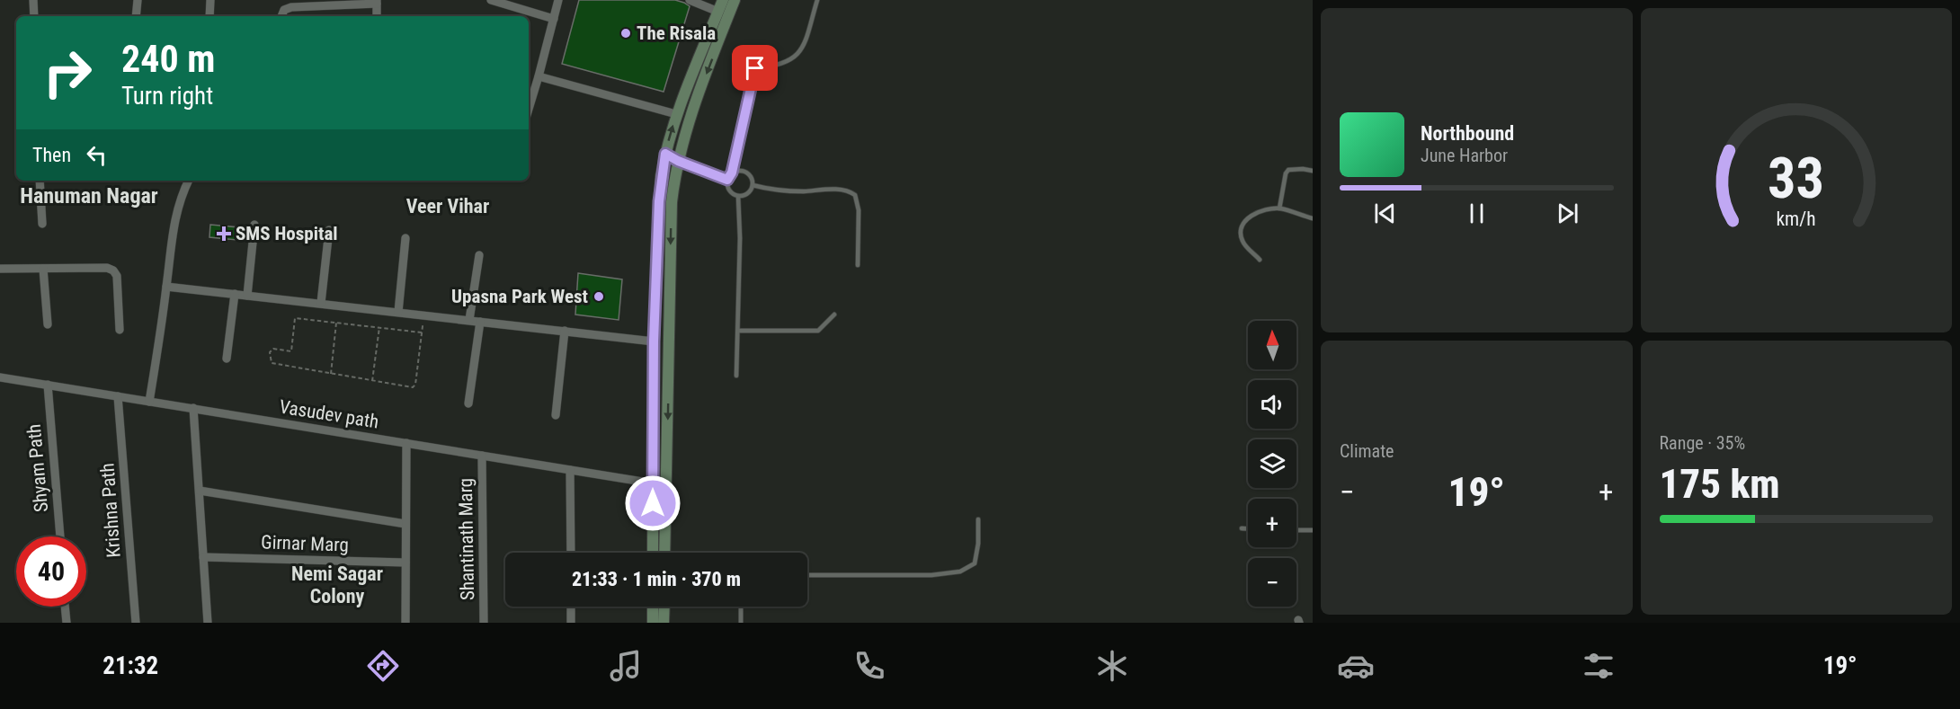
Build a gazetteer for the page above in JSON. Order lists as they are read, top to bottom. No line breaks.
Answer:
{"streets":{"street":["Vasudev path","Shyam Path","Krishna Path","Shantinath Marg","Girnar Marg"]},"crossings":[["Vasudev path","Shyam Path"],["Vasudev path","Krishna Path"],["Vasudev path","Shantinath Marg"]],"districts":["Hanuman Nagar","Veer Vihar","Nemi Sagar Colony"],"places":{"other":["The Risala","Upasna Park West"],"health":["SMS Hospital"]},"north":"top","page":{"turn":["240 m","Turn right"],"song":["Northbound","June Harbor"],"then":"Then","map_buttons":["+","−"],"tile":["Climate",["Range · 35%","175 km"]],"heat":["−","19°","+"],"limit":"40","trip":"21:33 · 1 min · 370 m","tabs":["21:32","19°"],"gauge":["33","km/h"]}}
